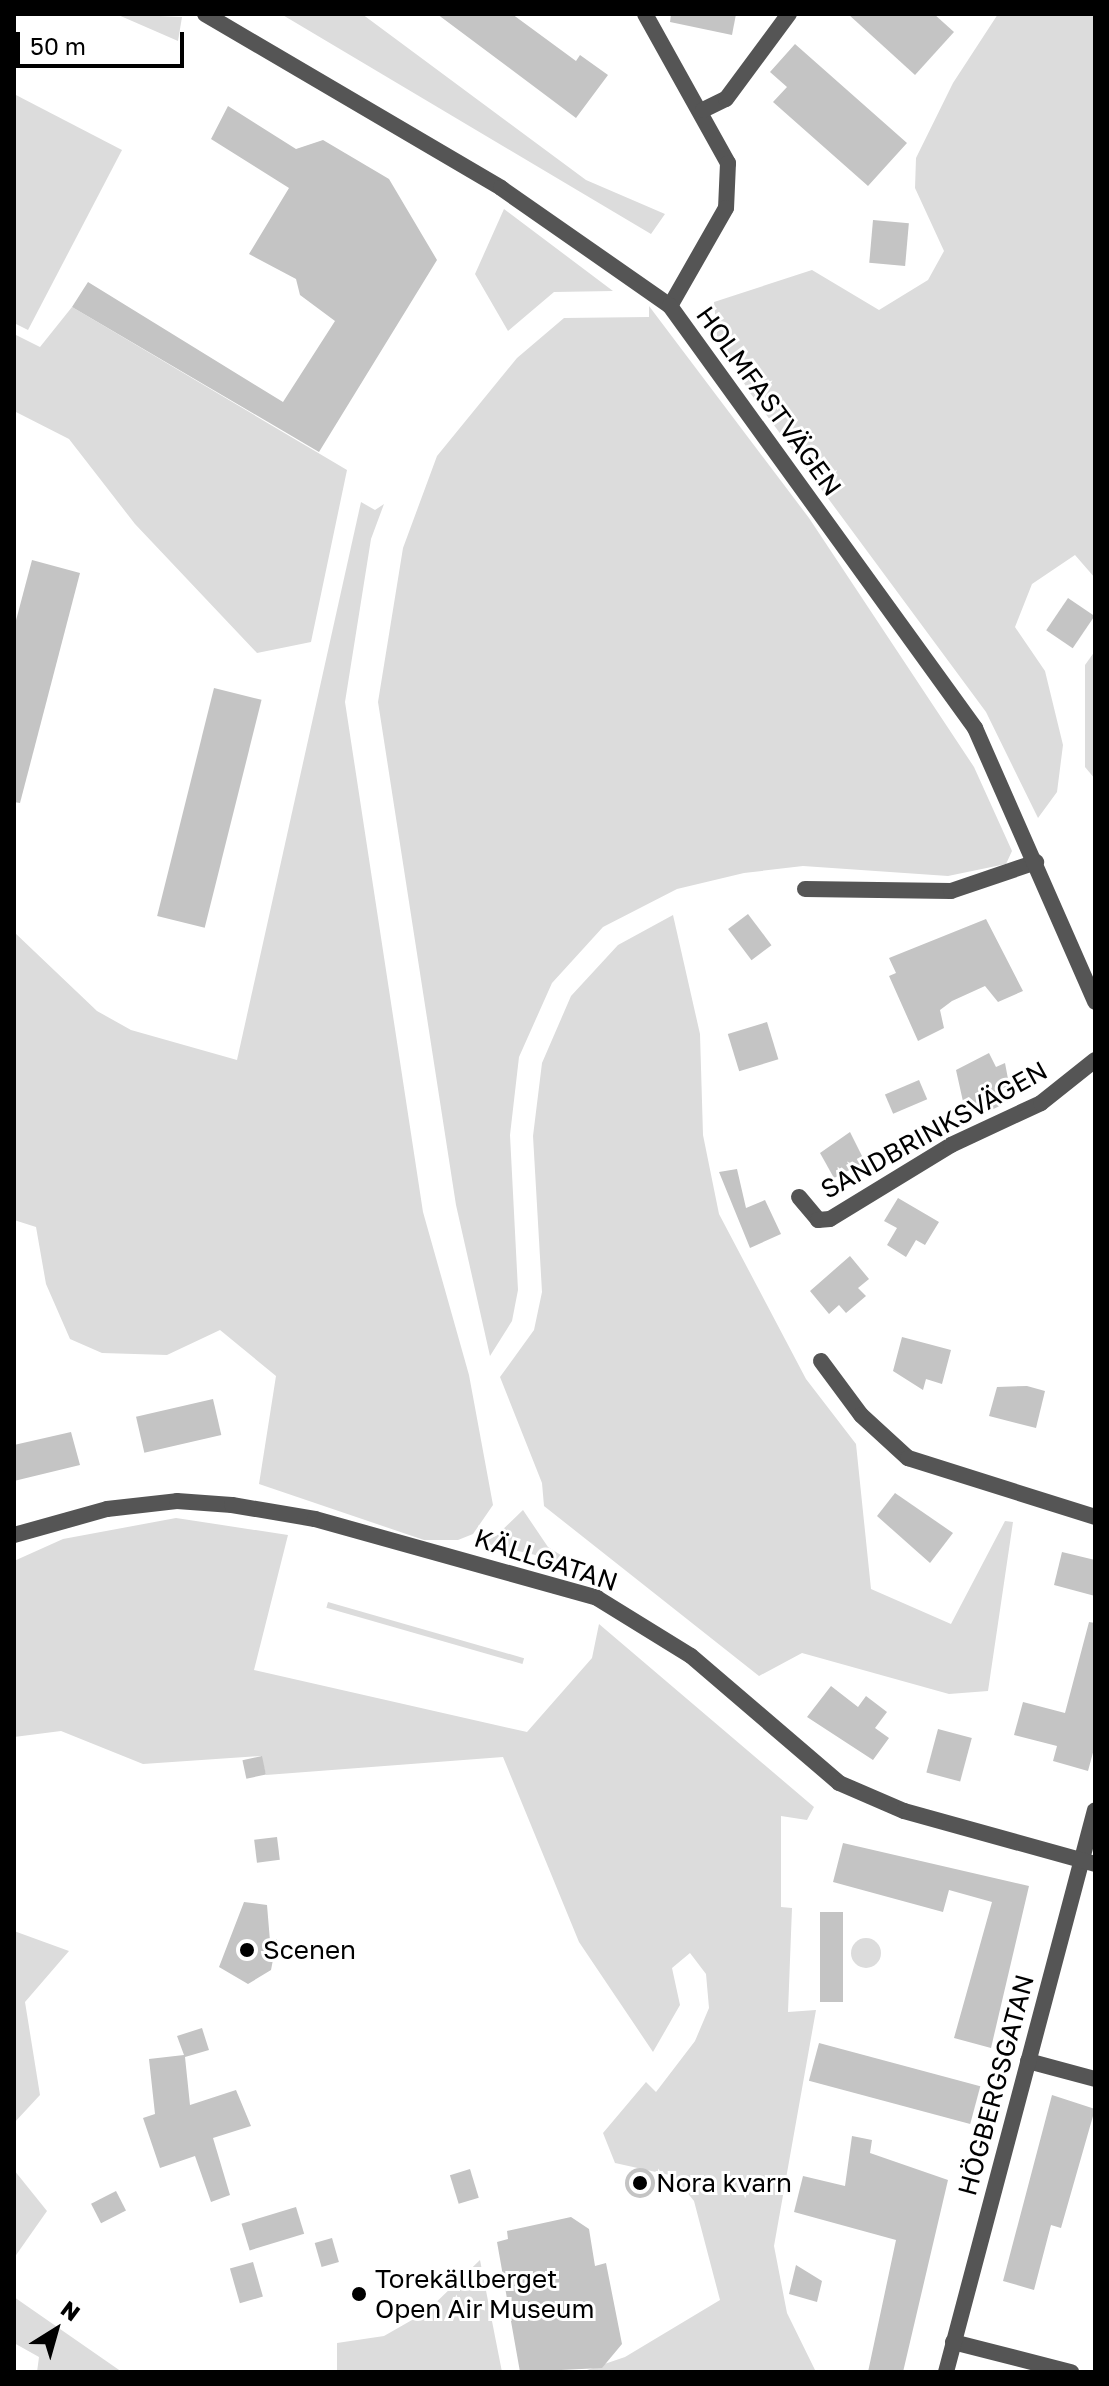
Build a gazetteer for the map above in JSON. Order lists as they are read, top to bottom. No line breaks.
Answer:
{"streets":{"street":["HOLMFASTVÄGEN","SANDBRINKSVÄGEN","KÄLLGATAN","HÖGBERGSGATAN"]},"crossings":[["KÄLLGATAN","HÖGBERGSGATAN"]],"places":["Scenen","Nora kvarn","Torekällberget Open Air Museum"],"scale_bar":"50 m","north":"top right"}
